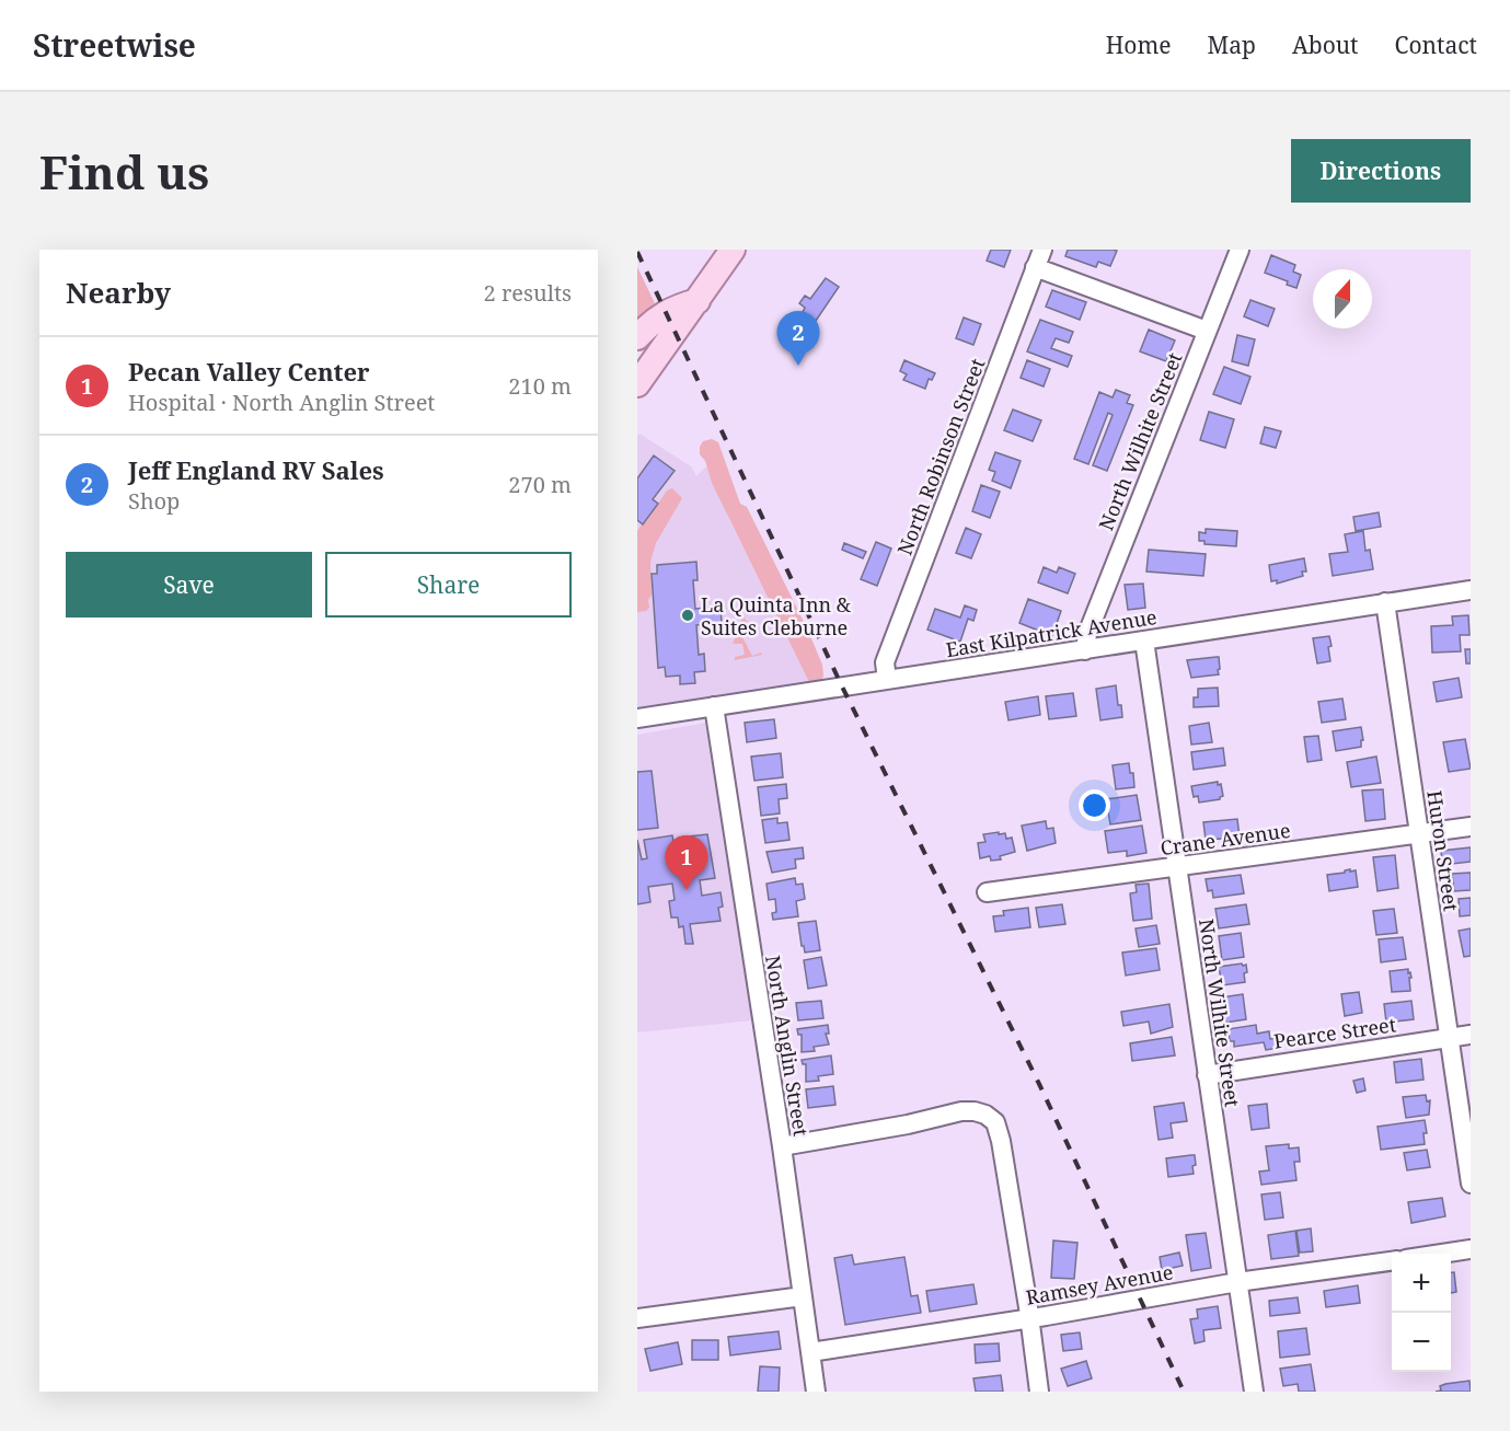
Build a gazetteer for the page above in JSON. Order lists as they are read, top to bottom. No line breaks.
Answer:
{"streets":{"street":["North Wilhite Street","North Robinson Street","East Kilpatrick Avenue","Crane Avenue","Huron Street","Pearce Street","North Anglin Street","Ramsey Avenue"]},"crossings":[["North Wilhite Street","East Kilpatrick Avenue"],["North Wilhite Street","Crane Avenue"],["North Wilhite Street","Pearce Street"],["North Wilhite Street","Ramsey Avenue"],["North Robinson Street","East Kilpatrick Avenue"],["East Kilpatrick Avenue","Huron Street"],["East Kilpatrick Avenue","North Anglin Street"],["Crane Avenue","Huron Street"],["Huron Street","Pearce Street"],["North Anglin Street","Ramsey Avenue"]],"places":["La Quinta Inn & Suites Cleburne"],"north":"top","page":{"header":"Streetwise","nav":["Home","Map","About","Contact"],"buttons":["Directions",["Save","Share"]],"title":"Find us","heading":["Nearby","2 results"],"pins":["2","1"],"list":[{"mark":"1","name":"Pecan Valley Center","note":"Hospital · North Anglin Street","value":"210 m"},{"mark":"2","name":"Jeff England RV Sales","note":"Shop","value":"270 m"}],"map_buttons":["+","−"]}}
